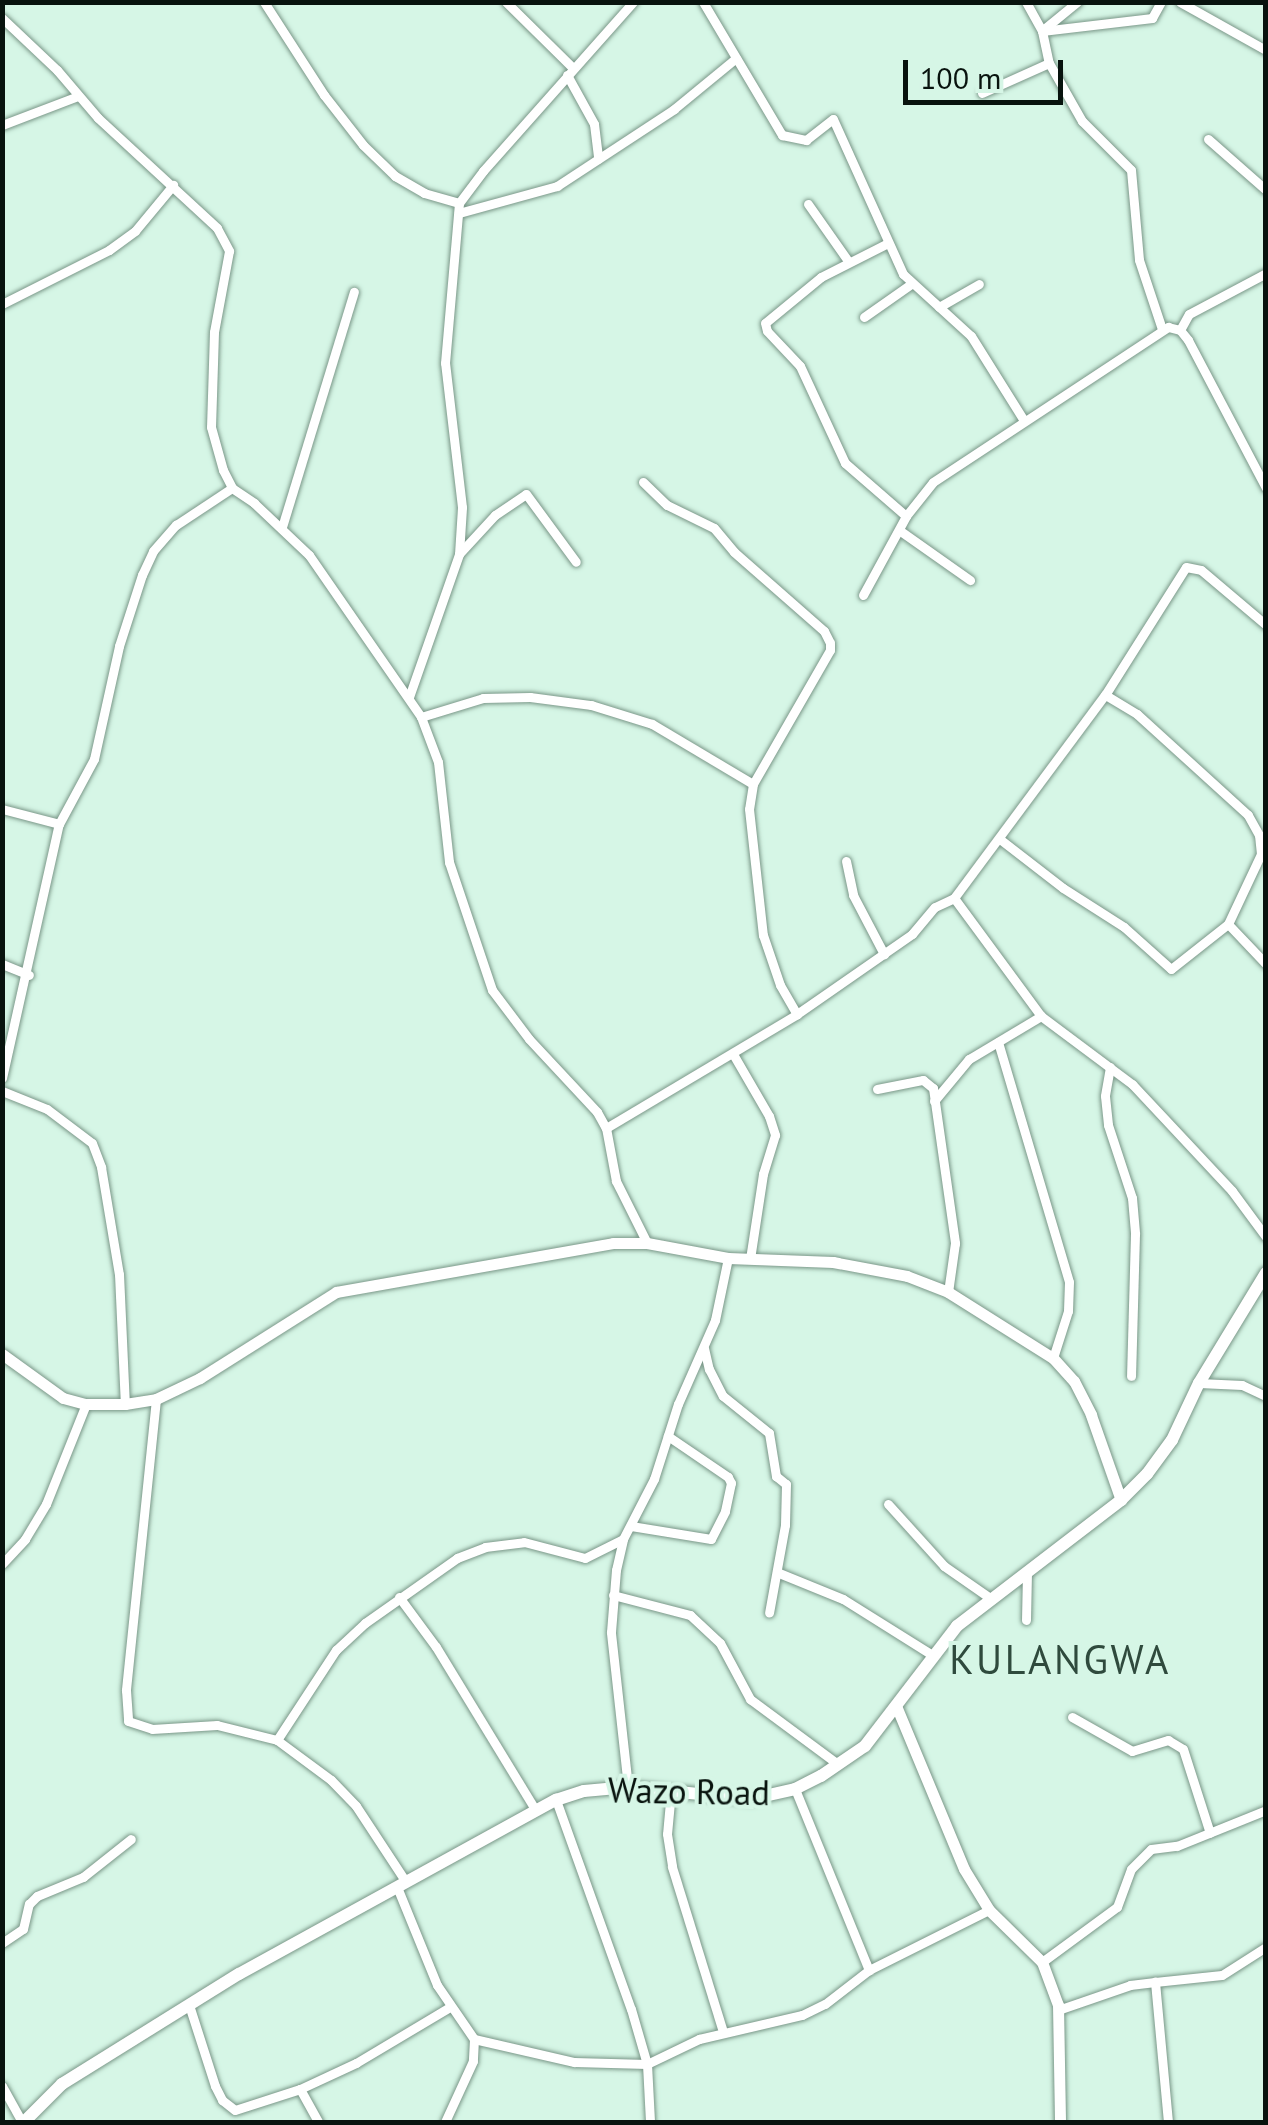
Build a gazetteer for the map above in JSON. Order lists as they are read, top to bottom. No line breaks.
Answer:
{"streets":{"main road":["Wazo Road"]},"districts":["KULANGWA"],"scale_bar":"100 m"}
